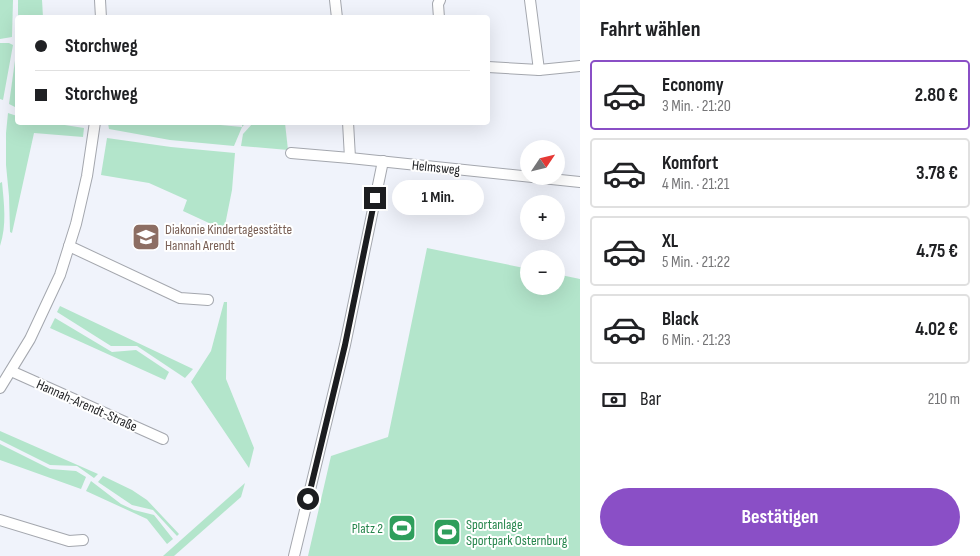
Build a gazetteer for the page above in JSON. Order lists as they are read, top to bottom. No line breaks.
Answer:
{"streets":{"street":["Helmsweg","Hannah-Arendt-Straße"]},"places":{"school or university":["Diakonie Kindertagesstätte Hannah Arendt"],"sports":["Platz 2","Sportanlage Sportpark Osternburg"]},"north":"top right","page":{"heading":"Fahrt wählen","banner":["Storchweg","Storchweg"],"list":[{"name":"Economy","note":"3 Min. · 21:20","value":"2.80 €"},{"name":"Komfort","note":"4 Min. · 21:21","value":"3.78 €"},{"name":"XL","note":"5 Min. · 21:22","value":"4.75 €"},{"name":"Black","note":"6 Min. · 21:23","value":"4.02 €"}],"map_buttons":["+","−"],"bubble":"1 Min.","pay":["Bar","210 m"],"buttons":"Bestätigen"}}
